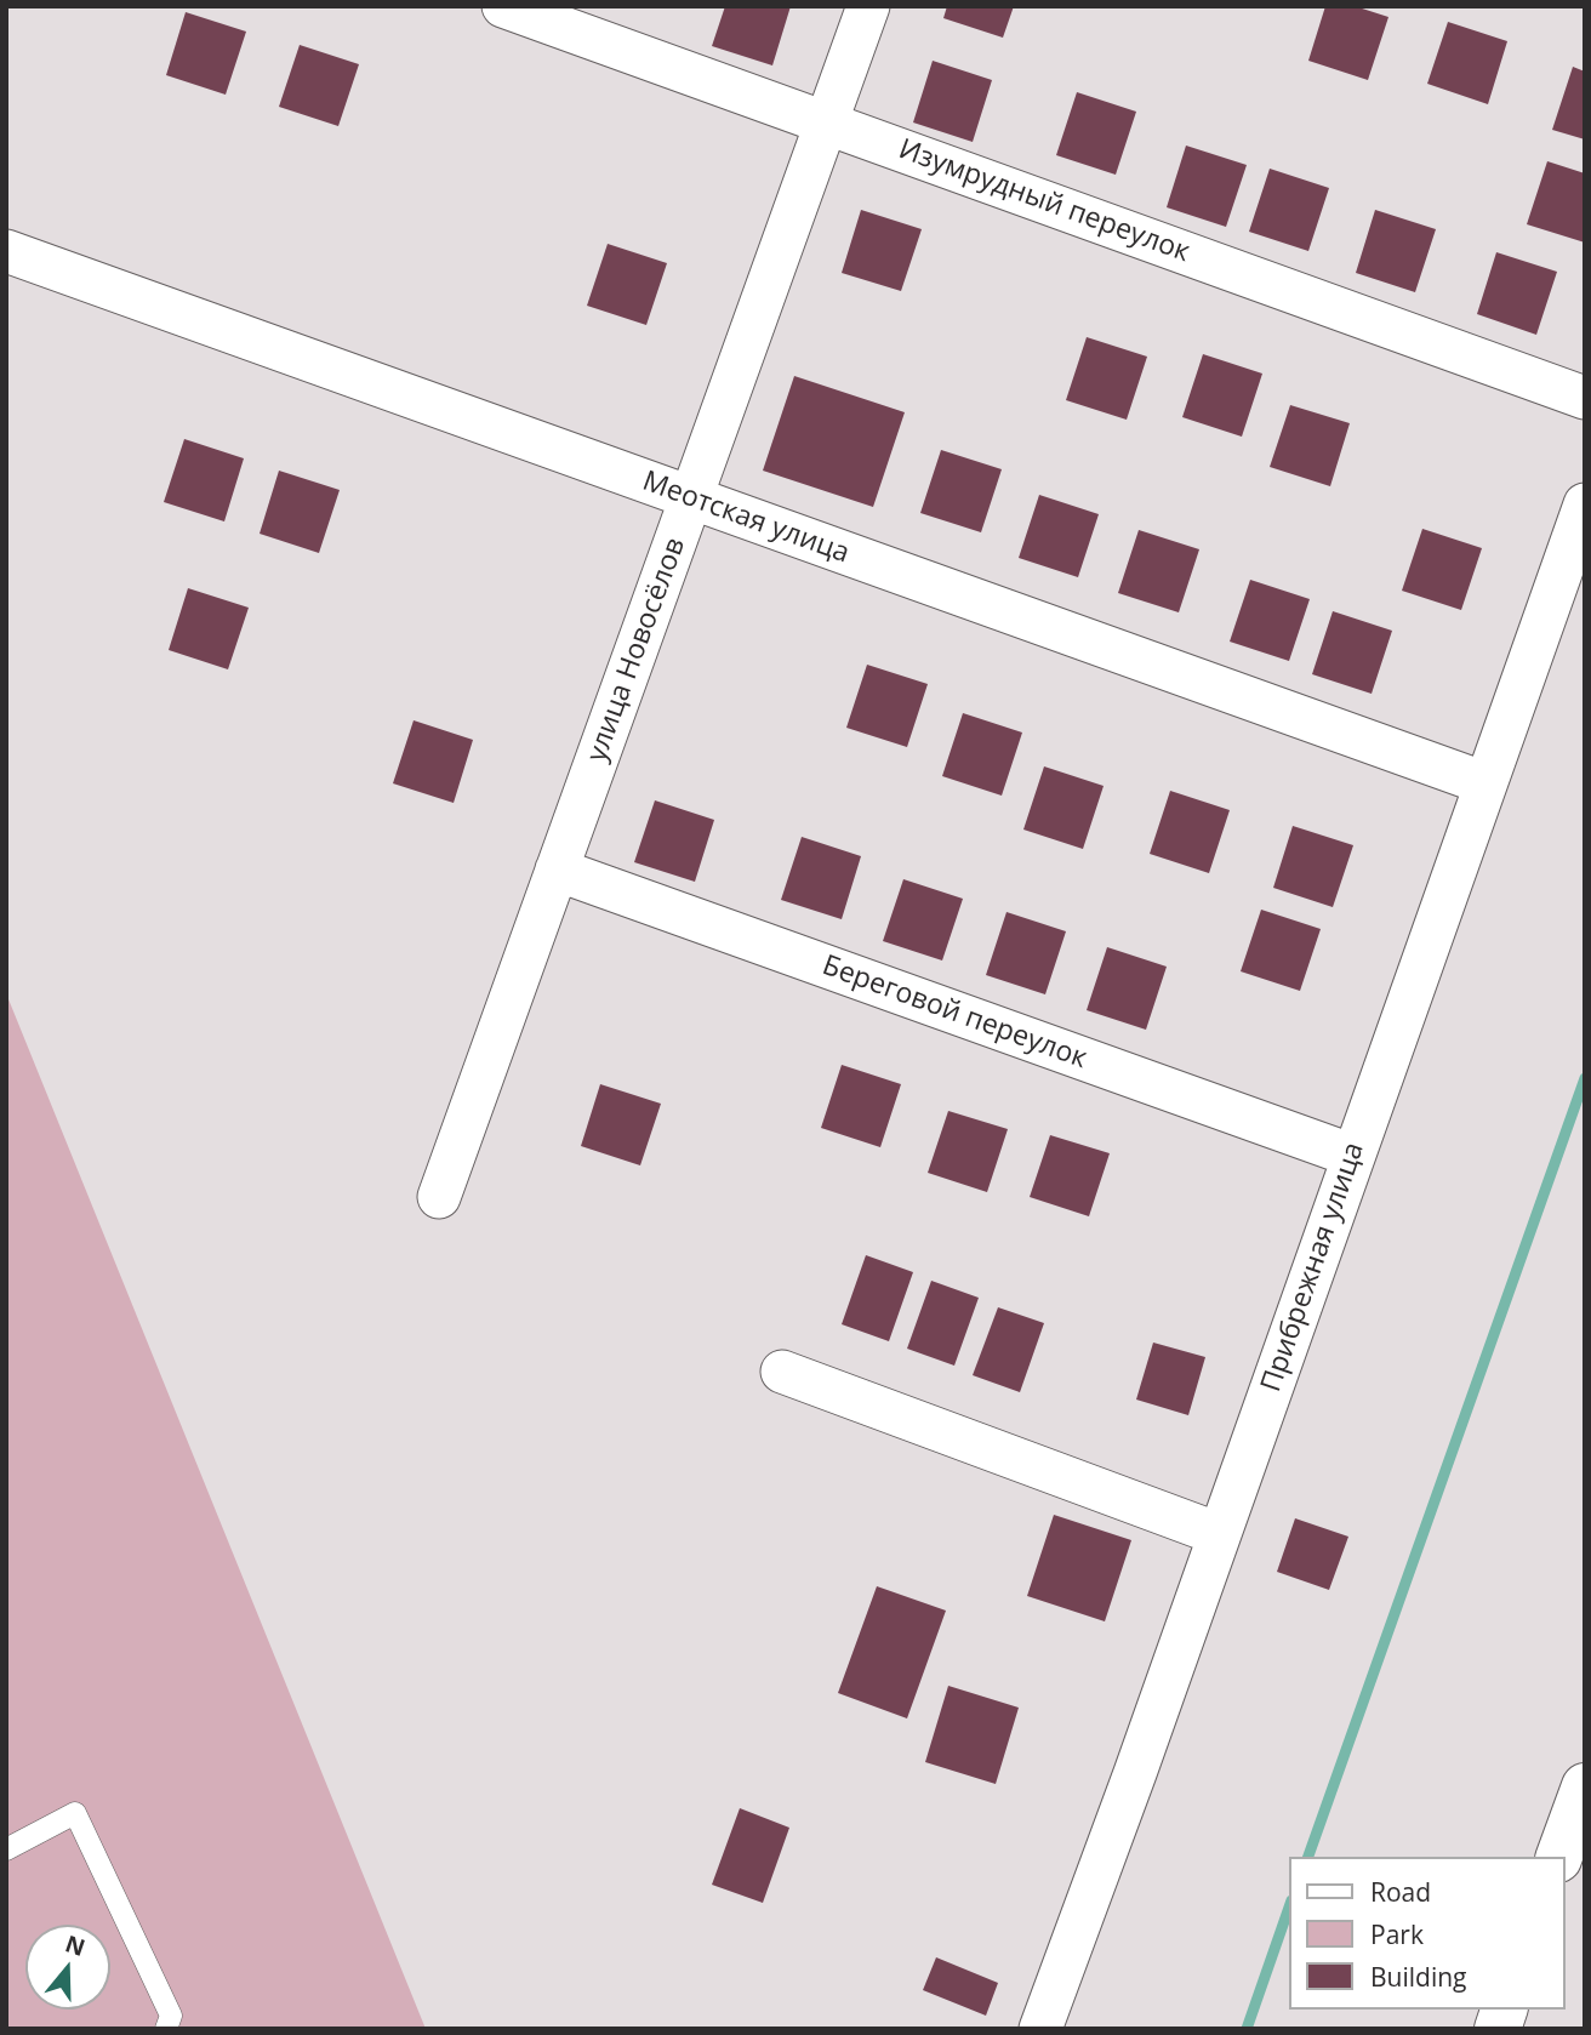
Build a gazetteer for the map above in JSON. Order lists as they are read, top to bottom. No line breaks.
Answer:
{"streets":{"street":["Изумрудный переулок","Меотская улица","улица Новосёлов","Береговой переулок","Прибрежная улица"]},"crossings":[["Изумрудный переулок","улица Новосёлов"],["Меотская улица","улица Новосёлов"],["Меотская улица","Прибрежная улица"],["улица Новосёлов","Береговой переулок"],["Береговой переулок","Прибрежная улица"]],"legend":["Road","Park","Building"],"north":"top"}
